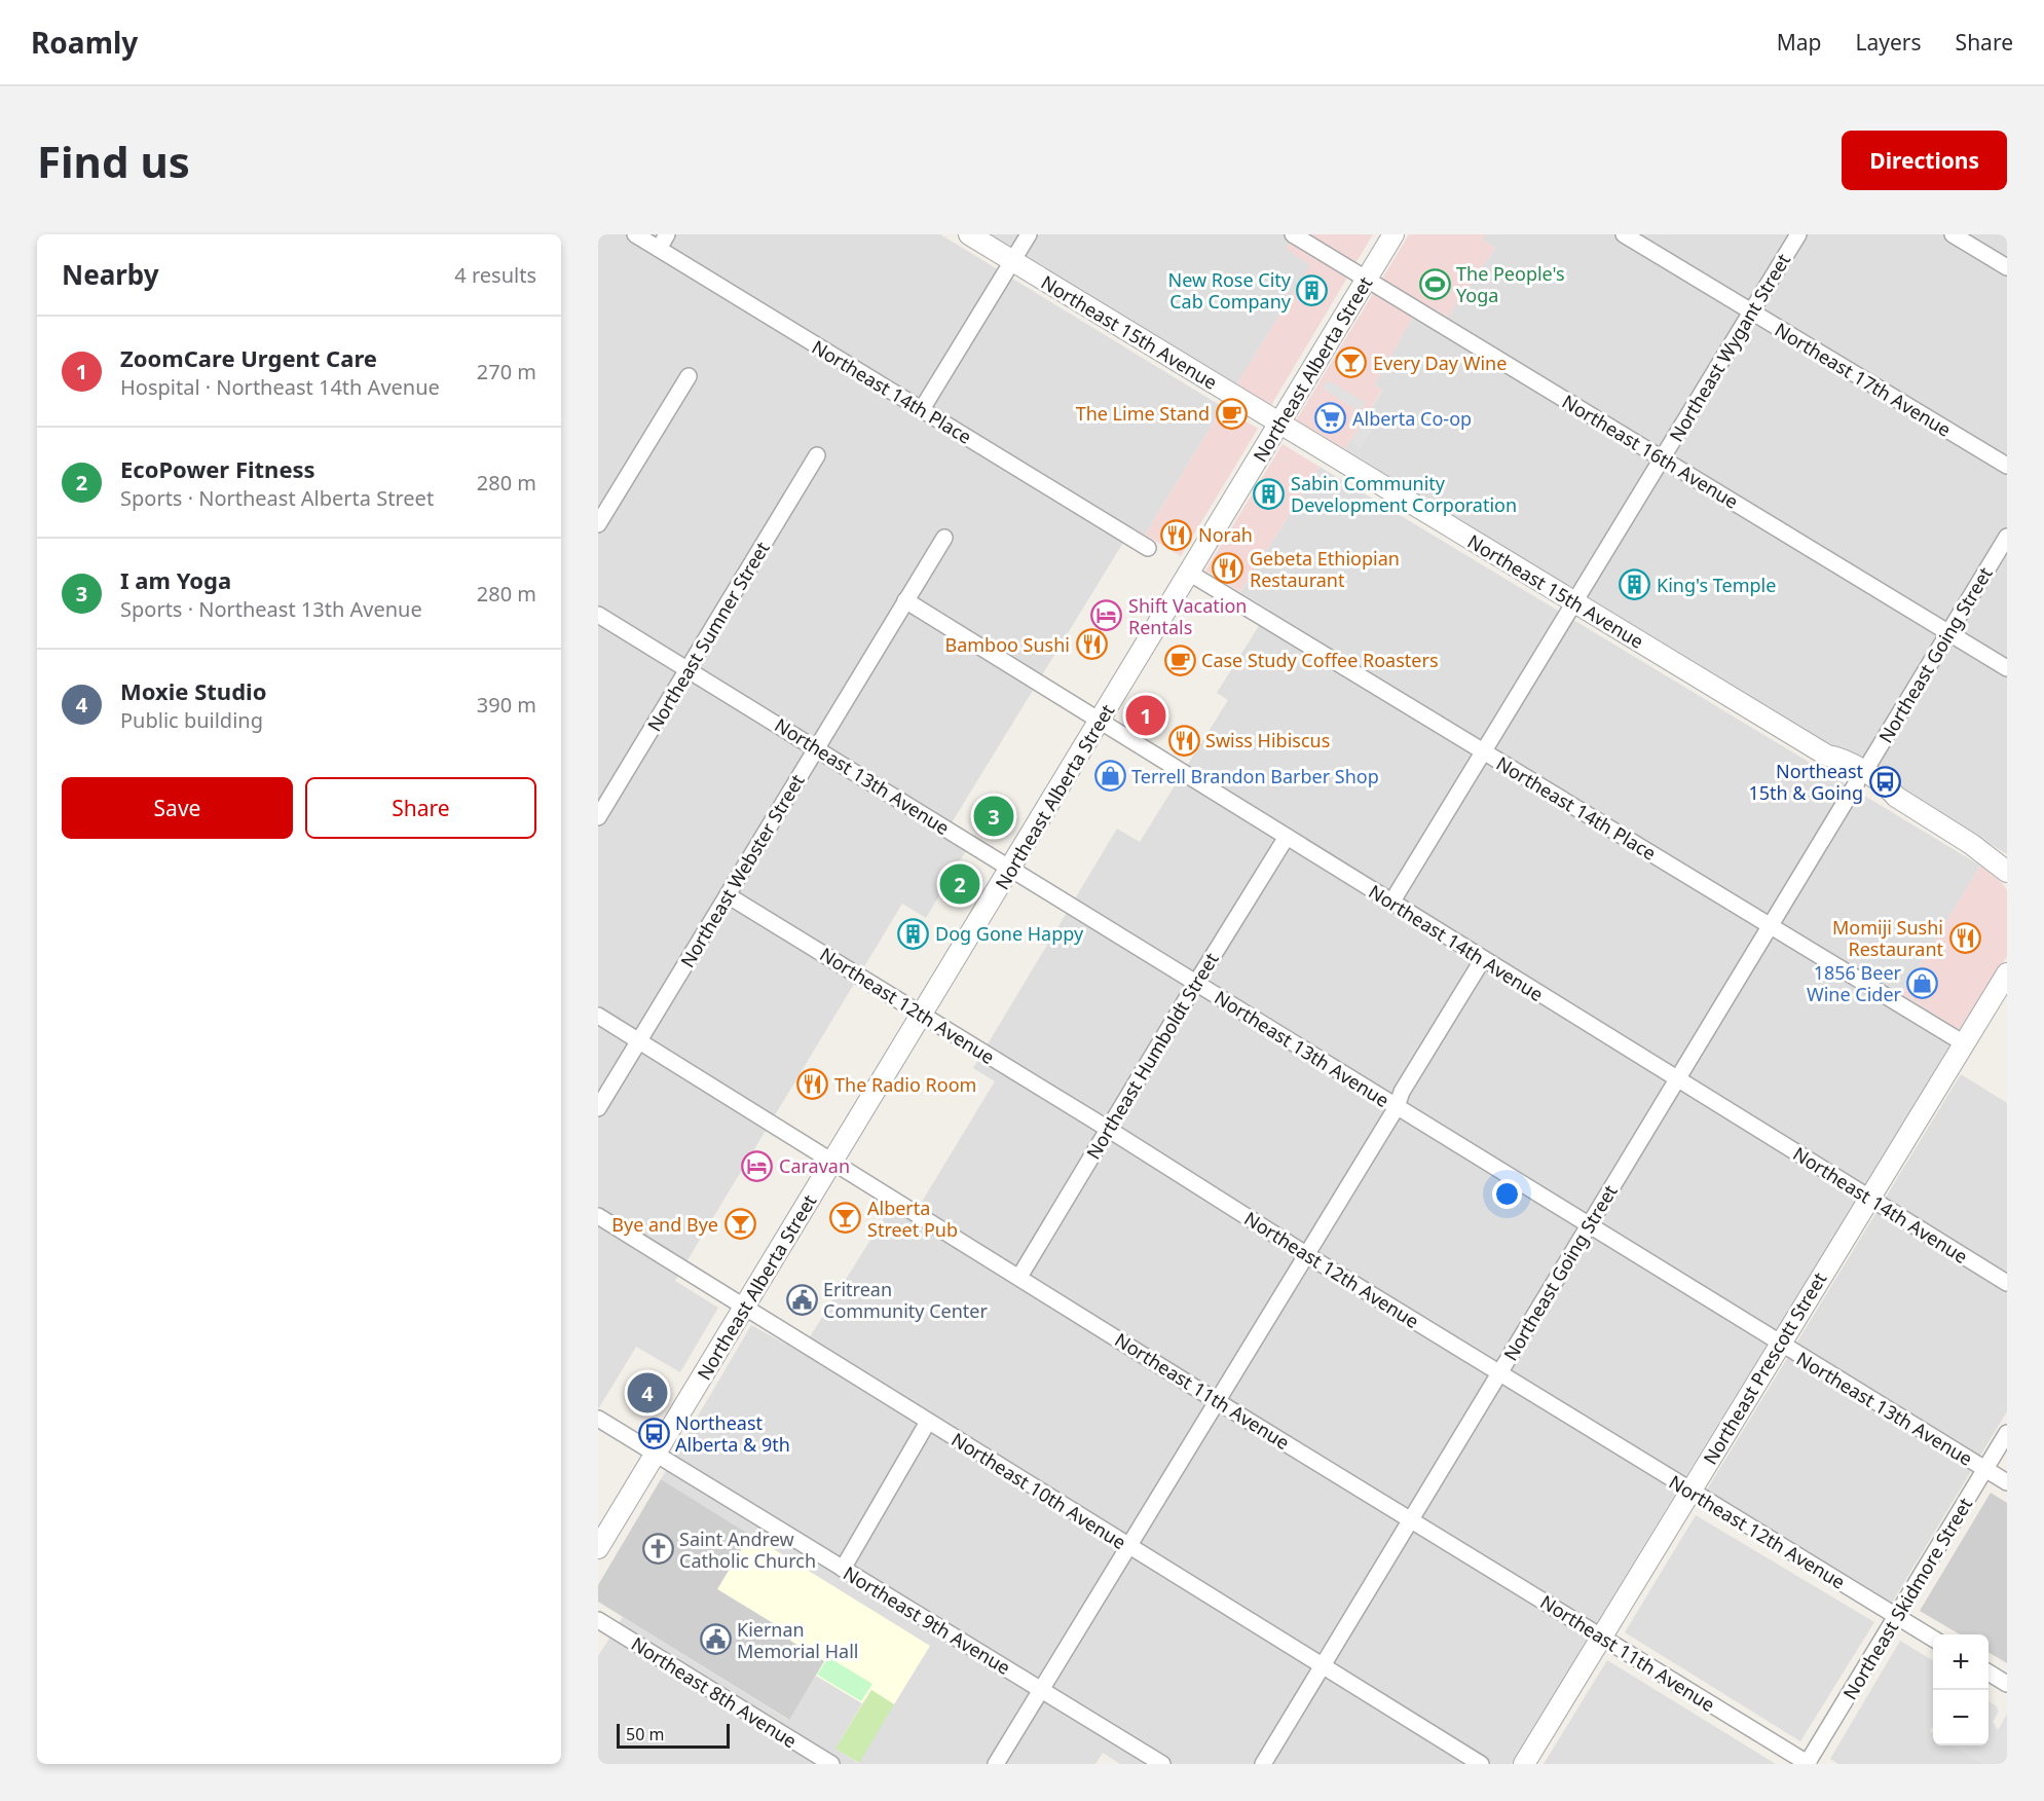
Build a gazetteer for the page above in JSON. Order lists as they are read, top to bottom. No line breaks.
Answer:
{"streets":{"street":["Northeast 15th Avenue","Northeast Wygant Street","Northeast Alberta Street","Northeast 17th Avenue","Northeast 14th Place","Northeast 16th Avenue","Northeast Sumner Street","Northeast Going Street","Northeast 13th Avenue","Northeast Webster Street","Northeast 14th Avenue","Northeast 12th Avenue","Northeast Humboldt Street","Northeast Prescott Street","Northeast 11th Avenue","Northeast 10th Avenue","Northeast Skidmore Street","Northeast 9th Avenue","Northeast 8th Avenue"]},"crossings":[["Northeast 15th Avenue","Northeast Wygant Street"],["Northeast 15th Avenue","Northeast Alberta Street"],["Northeast 15th Avenue","Northeast Going Street"],["Northeast Wygant Street","Northeast 17th Avenue"],["Northeast Wygant Street","Northeast 14th Place"],["Northeast Wygant Street","Northeast 16th Avenue"],["Northeast Wygant Street","Northeast 14th Avenue"],["Northeast Alberta Street","Northeast 14th Place"],["Northeast Alberta Street","Northeast 16th Avenue"],["Northeast Alberta Street","Northeast 13th Avenue"],["Northeast Alberta Street","Northeast 14th Avenue"],["Northeast Alberta Street","Northeast 12th Avenue"],["Northeast Alberta Street","Northeast 11th Avenue"],["Northeast Alberta Street","Northeast 10th Avenue"],["Northeast Alberta Street","Northeast 9th Avenue"],["Northeast 14th Place","Northeast Going Street"],["Northeast 14th Place","Northeast Prescott Street"],["Northeast 16th Avenue","Northeast Going Street"],["Northeast Sumner Street","Northeast 13th Avenue"],["Northeast Going Street","Northeast 13th Avenue"],["Northeast Going Street","Northeast 14th Avenue"],["Northeast Going Street","Northeast 12th Avenue"],["Northeast Going Street","Northeast 11th Avenue"],["Northeast Going Street","Northeast 10th Avenue"],["Northeast 13th Avenue","Northeast Webster Street"],["Northeast 13th Avenue","Northeast Humboldt Street"],["Northeast 13th Avenue","Northeast Prescott Street"],["Northeast 13th Avenue","Northeast Skidmore Street"],["Northeast Webster Street","Northeast 14th Avenue"],["Northeast Webster Street","Northeast 12th Avenue"],["Northeast Webster Street","Northeast 11th Avenue"],["Northeast 14th Avenue","Northeast Humboldt Street"],["Northeast 14th Avenue","Northeast Prescott Street"],["Northeast 12th Avenue","Northeast Humboldt Street"],["Northeast 12th Avenue","Northeast Prescott Street"],["Northeast 12th Avenue","Northeast Skidmore Street"],["Northeast Humboldt Street","Northeast 11th Avenue"],["Northeast Prescott Street","Northeast 11th Avenue"],["Northeast 11th Avenue","Northeast Skidmore Street"]],"places":{"sports":["The People's Yoga"],"building":["New Rose City Cab Company","Sabin Community Development Corporation","King's Temple","Dog Gone Happy"],"bar":["Every Day Wine","Alberta Street Pub","Bye and Bye"],"cafe":["The Lime Stand","Case Study Coffee Roasters"],"supermarket":["Alberta Co-op"],"restaurant":["Norah","Gebeta Ethiopian Restaurant","Bamboo Sushi","Swiss Hibiscus","Momiji Sushi Restaurant","The Radio Room"],"hotel":["Shift Vacation Rentals","Caravan"],"shop":["Terrell Brandon Barber Shop","1856 Beer Wine Cider"],"bus stop":["Northeast 15th & Going","Northeast Alberta & 9th"],"public building":["Eritrean Community Center","Kiernan Memorial Hall"],"church":["Saint Andrew Catholic Church"]},"scale_bar":"50 m","page":{"header":"Roamly","nav":["Map","Layers","Share"],"buttons":["Directions",["Save","Share"]],"title":"Find us","heading":["Nearby","4 results"],"list":[{"mark":"1","name":"ZoomCare Urgent Care","note":"Hospital · Northeast 14th Avenue","value":"270 m"},{"mark":"2","name":"EcoPower Fitness","note":"Sports · Northeast Alberta Street","value":"280 m"},{"mark":"3","name":"I am Yoga","note":"Sports · Northeast 13th Avenue","value":"280 m"},{"mark":"4","name":"Moxie Studio","note":"Public building","value":"390 m"}],"pins":["1","3","2","4"],"map_buttons":["+","−"],"scale":"50 m"}}
